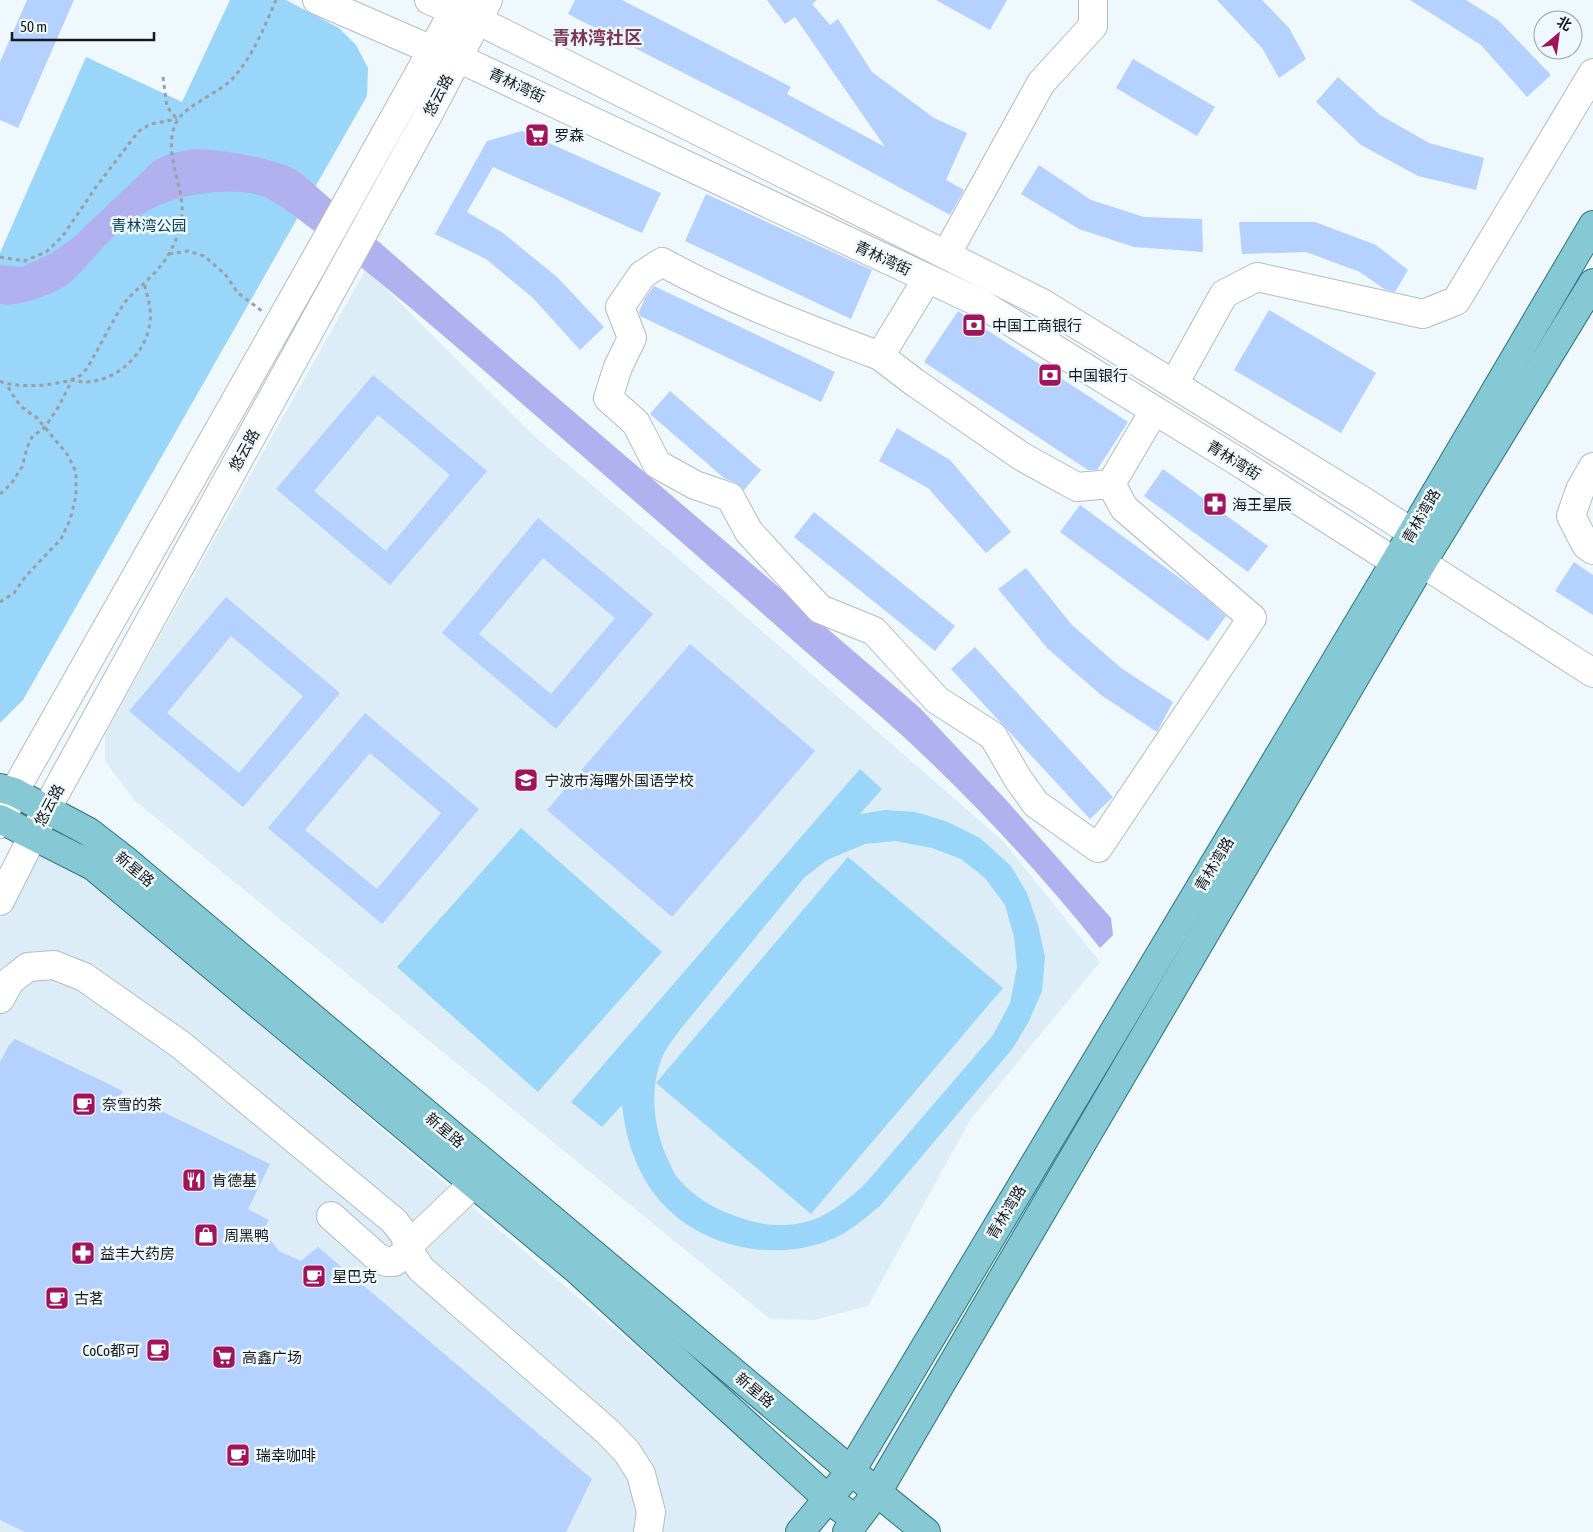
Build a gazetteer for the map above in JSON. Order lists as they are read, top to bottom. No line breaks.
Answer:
{"streets":{"main road":["青林湾路","新星路"],"street":["青林湾街","悠云路"]},"crossings":[["青林湾街","悠云路"],["青林湾街","青林湾路"],["悠云路","新星路"],["青林湾路","新星路"]],"districts":["青林湾社区"],"parks":["青林湾公园"],"places":{"supermarket":["罗森","高鑫广场"],"bank":["中国工商银行","中国银行"],"pharmacy":["海王星辰","益丰大药房"],"school or university":["宁波市海曙外国语学校"],"cafe":["奈雪的茶","星巴克","古茗","CoCo都可","瑞幸咖啡"],"restaurant":["肯德基"],"shop":["周黑鸭"]},"scale_bar":"50 m","north":"top right"}
